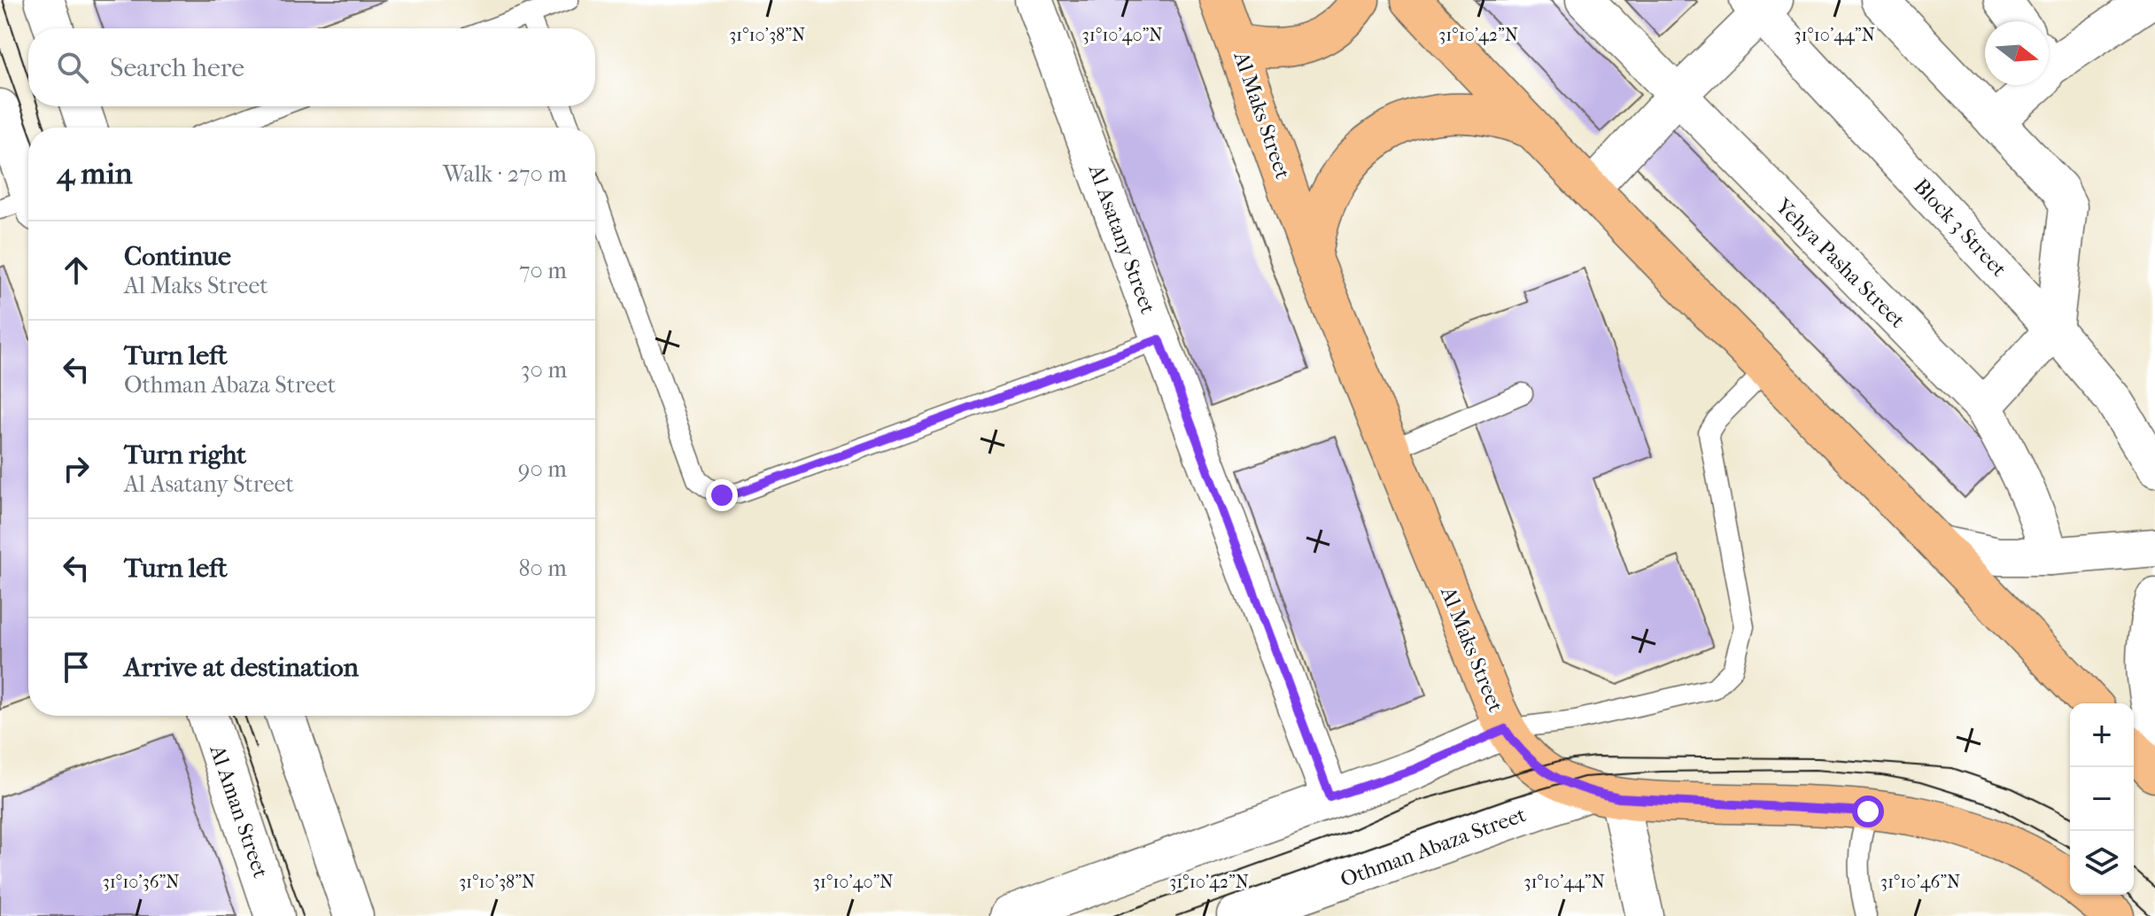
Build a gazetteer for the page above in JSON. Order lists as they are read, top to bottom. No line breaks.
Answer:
{"streets":{"main road":["Al Maks Street"],"street":["Block 3 Street","Al Asatany Street","Yehya Pasha Street","Al Aman Street","Othman Abaza Street"]},"crossings":[["Al Maks Street","Othman Abaza Street"]],"north":"right","page":{"search":"Search here","heading":["4 min","Walk · 270 m"],"list":[["Continue","Al Maks Street","70 m"],["Turn left","Othman Abaza Street","30 m"],["Turn right","Al Asatany Street","90 m"],["Turn left","80 m"],"Arrive at destination"],"map_buttons":["+","−"]},"coordinates":["31°10'38\"N","31°10'40\"N","31°10'42\"N","31°10'44\"N","31°10'36\"N","31°10'46\"N"]}
